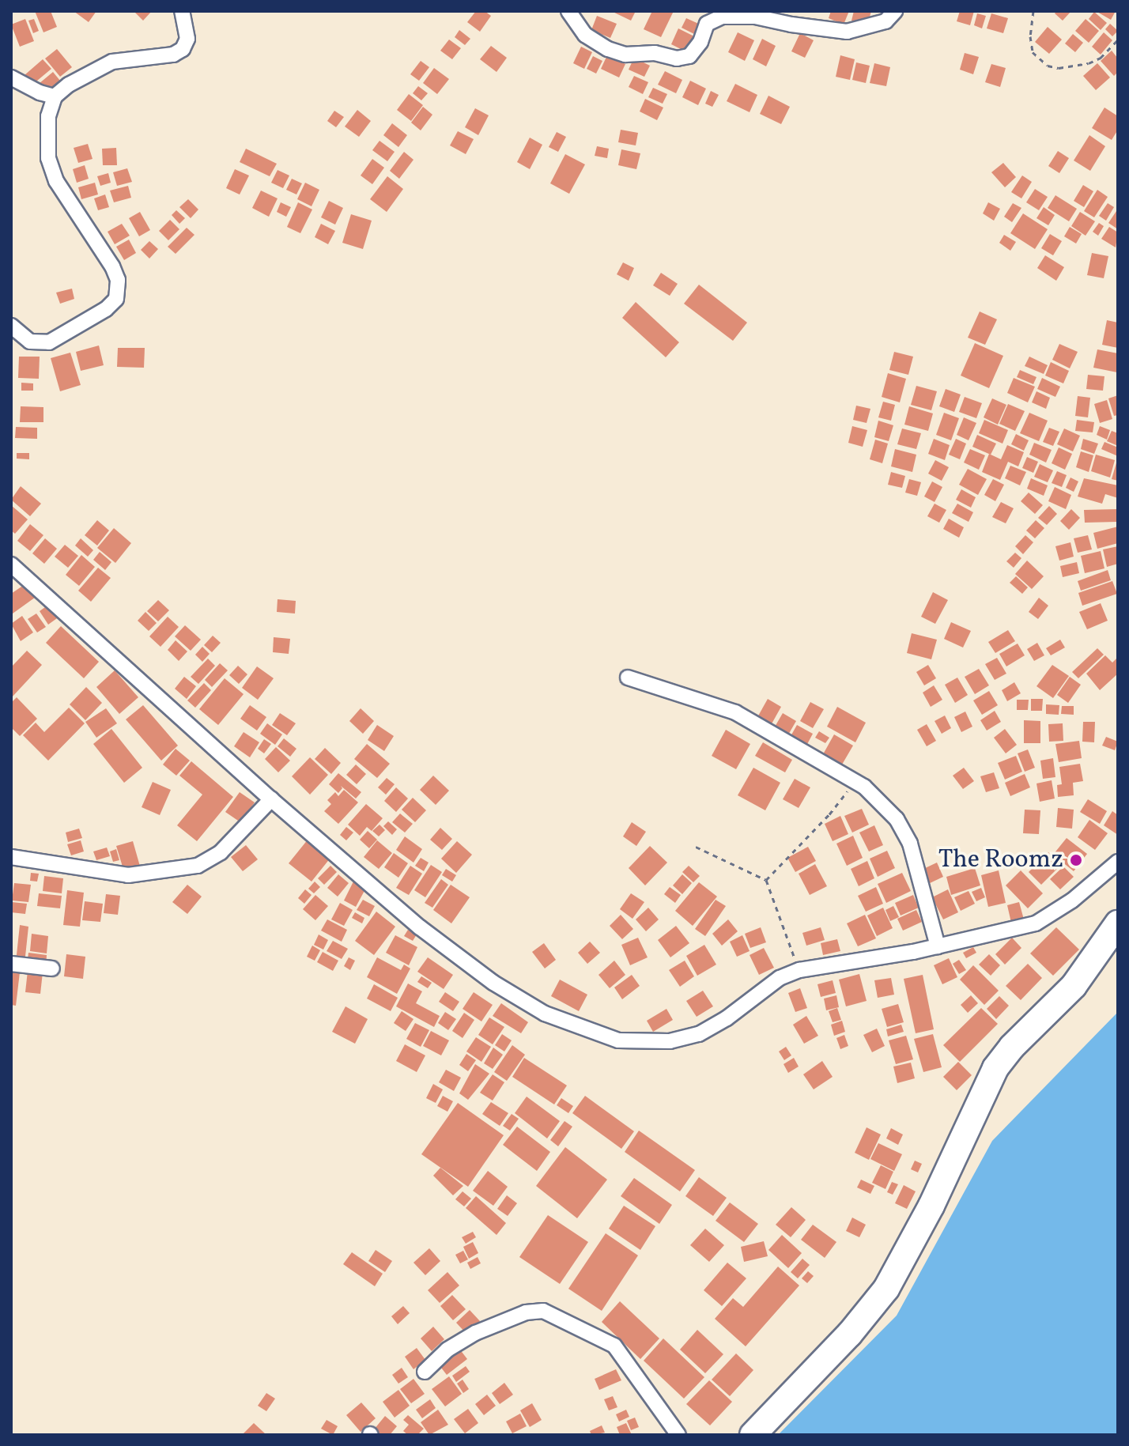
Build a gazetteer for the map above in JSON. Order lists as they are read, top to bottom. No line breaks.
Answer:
{"places":["The Roomz"]}
